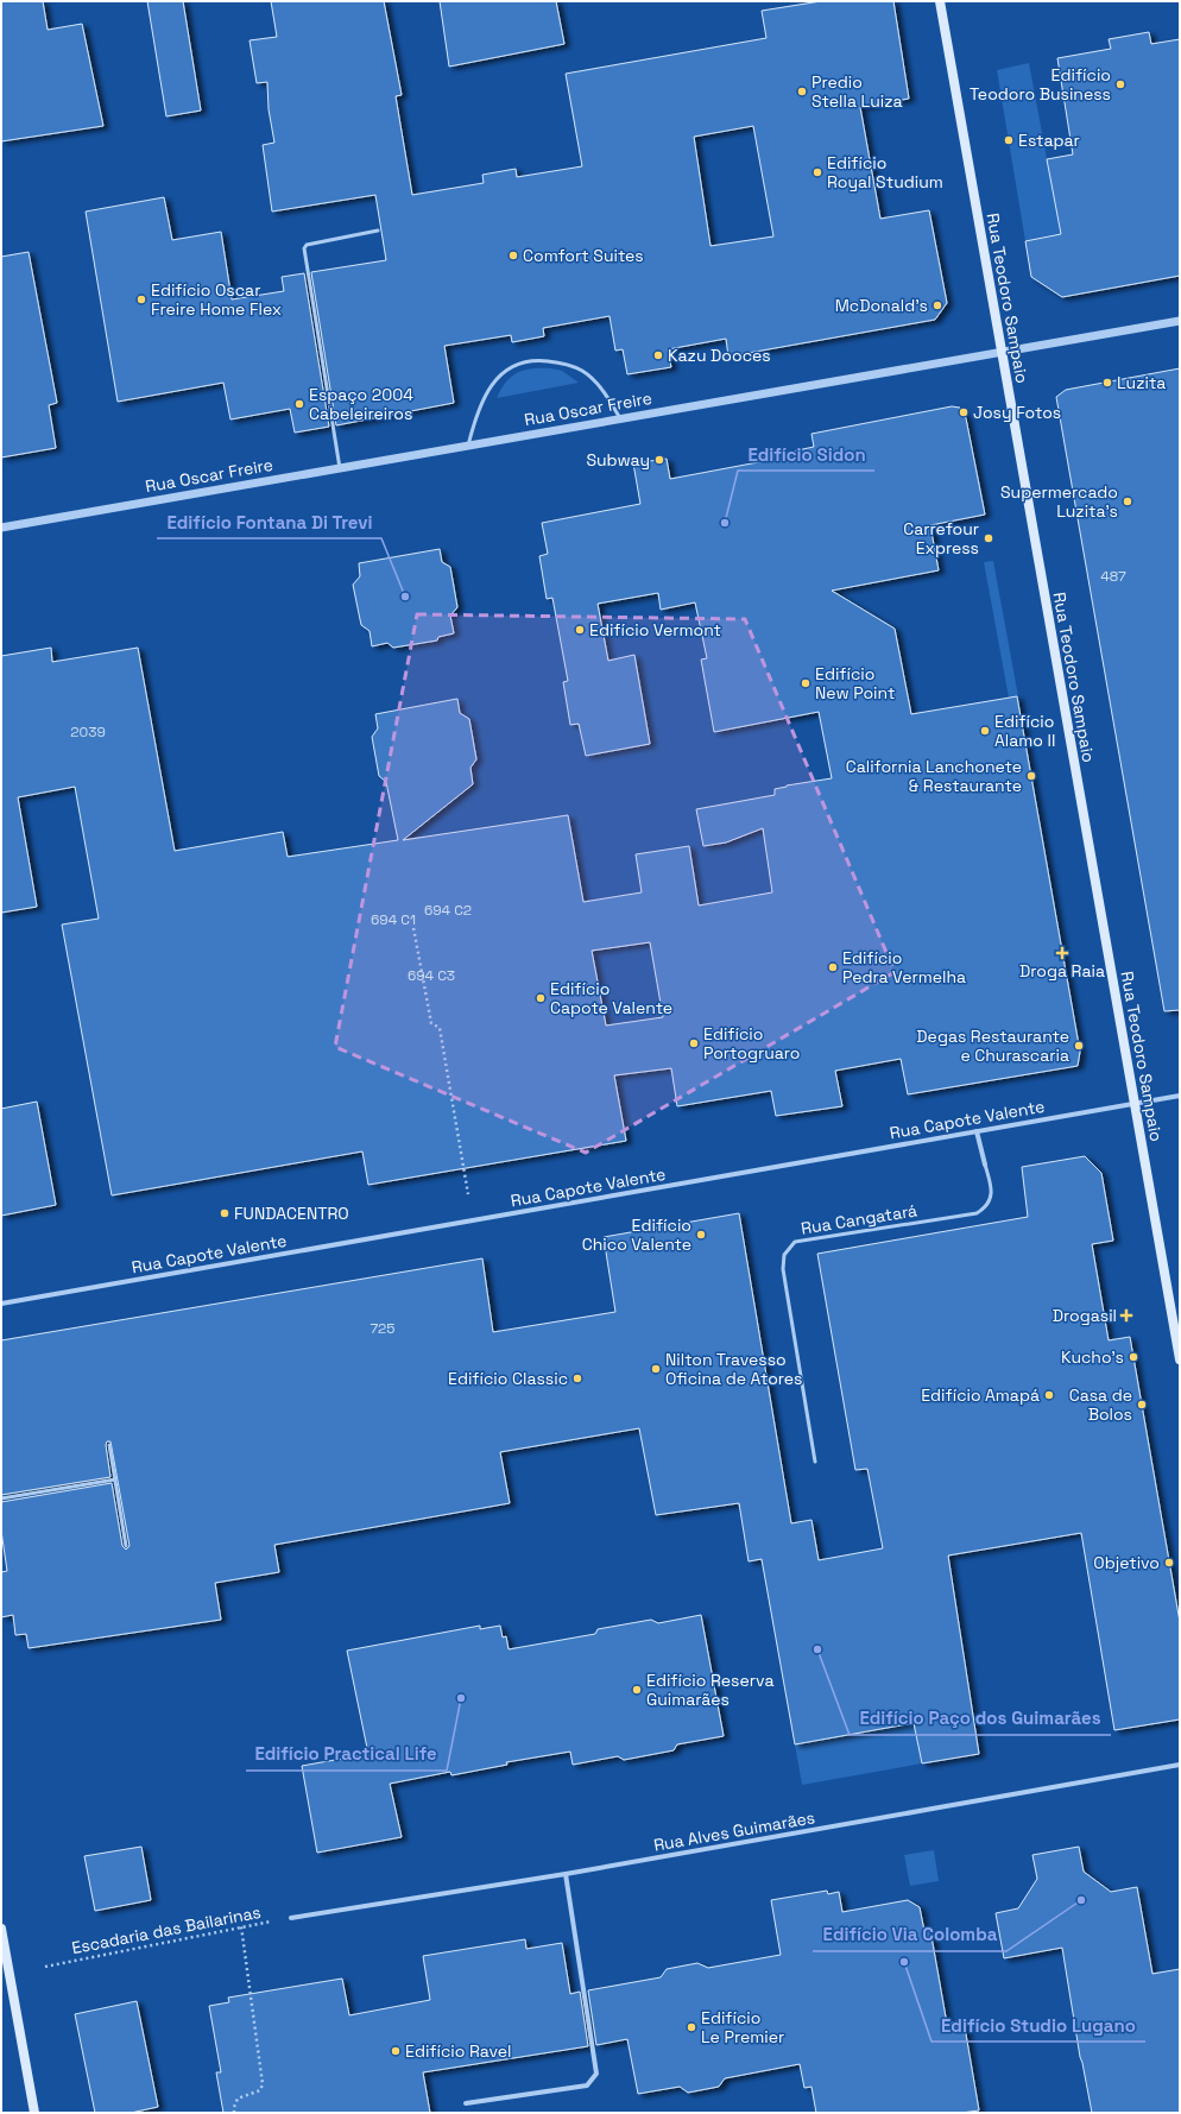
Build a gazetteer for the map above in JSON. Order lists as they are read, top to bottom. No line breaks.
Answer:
{"streets":{"main road":["Rua Teodoro Sampaio"],"street":["Rua Oscar Freire","Rua Capote Valente","Rua Cangatará","Rua Alves Guimarães"],"path":["Escadaria das Bailarinas"]},"crossings":[["Rua Teodoro Sampaio","Rua Oscar Freire"],["Rua Teodoro Sampaio","Rua Capote Valente"],["Rua Capote Valente","Rua Cangatará"],["Rua Alves Guimarães","Escadaria das Bailarinas"]],"places":{"other":["Edifício Teodoro Business","Predio Stella Luiza","Estapar","Edifício Royal Studium","Comfort Suites","Edifício Oscar Freire Home Flex","McDonald's","Kazu Dooces","Luzita","Espaço 2004 Cabeleireiros","Josy Fotos","Subway","Supermercado Luzita's","Edifício Sidon","Carrefour Express","Edifício Fontana Di Trevi","Edifício Vermont","Edifício New Point","Edifício Alamo II","California Lanchonete & Restaurante","Edifício Pedra Vermelha","Edifício Capote Valente","Edifício Portogruaro","Degas Restaurante e Churascaria","FUNDACENTRO","Edifício Chico Valente","Kucho's","Nilton Travesso Oficina de Atores","Edifício Classic","Edifício Amapá","Casa de Bolos","Objetivo","Edifício Paço dos Guimarães","Edifício Reserva Guimarães","Edifício Practical Life","Edifício Via Colomba","Edifício Studio Lugano","Edifício Le Premier","Edifício Ravel"],"health":["Droga Raia","Drogasil"]},"house_numbers":["487","2039","694 C2","694 C1","694 C3","725"]}
